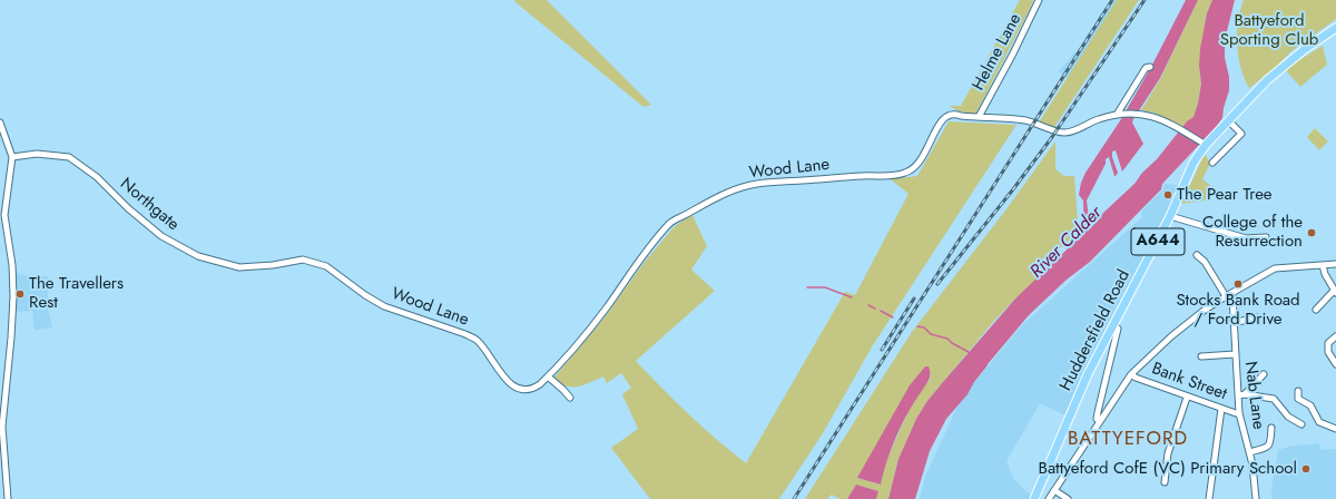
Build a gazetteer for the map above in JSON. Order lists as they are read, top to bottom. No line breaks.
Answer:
{"streets":{"highway":["A644","Huddersfield Road"],"street":["Helme Lane","Wood Lane","Northgate","Bank Street","Nab Lane"]},"crossings":[["Helme Lane","Wood Lane"],["Wood Lane","Northgate"],["Wood Lane","Huddersfield Road"],["Bank Street","Nab Lane"]],"districts":["BATTYEFORD"],"water":["River Calder"],"parks":["Battyeford Sporting Club"],"places":["The Pear Tree","College of the Resurrection","Stocks Bank Road / Ford Drive","The Travellers Rest","Battyeford CofE (VC) Primary School"]}
